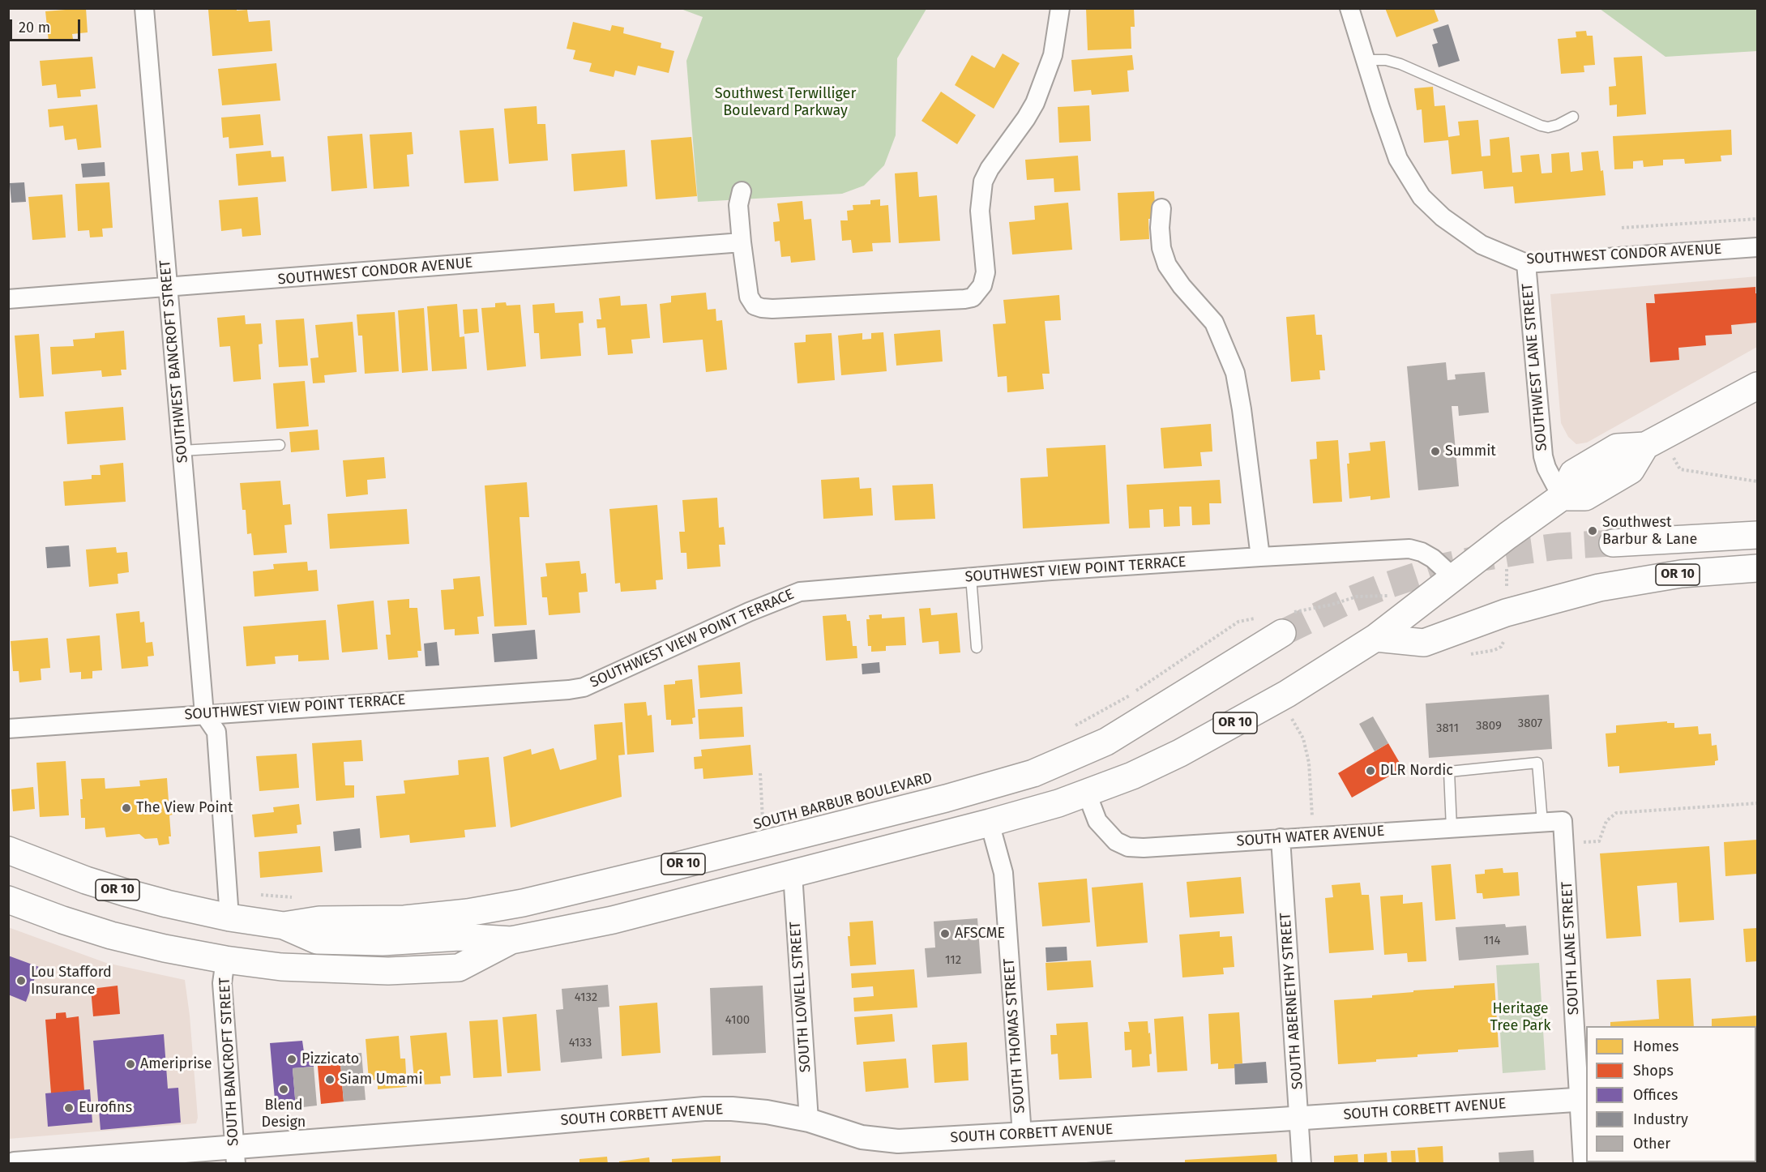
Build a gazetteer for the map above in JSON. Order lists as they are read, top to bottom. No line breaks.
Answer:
{"streets":{"main road":["OR 10"],"street":["SOUTHWEST CONDOR AVENUE","SOUTHWEST BANCROFT STREET","SOUTHWEST LANE STREET","SOUTHWEST VIEW POINT TERRACE","SOUTH WATER AVENUE","SOUTH LANE STREET","SOUTH LOWELL STREET","SOUTH ABERNETHY STREET","SOUTH THOMAS STREET","SOUTH BANCROFT STREET","SOUTH CORBETT AVENUE"]},"crossings":[["SOUTHWEST CONDOR AVENUE","SOUTHWEST BANCROFT STREET"],["SOUTHWEST CONDOR AVENUE","SOUTHWEST LANE STREET"],["SOUTHWEST BANCROFT STREET","SOUTHWEST VIEW POINT TERRACE"],["OR 10","SOUTH WATER AVENUE"],["OR 10","SOUTH LOWELL STREET"],["OR 10","SOUTH THOMAS STREET"],["OR 10","SOUTH BANCROFT STREET"],["SOUTH WATER AVENUE","SOUTH LANE STREET"],["SOUTH WATER AVENUE","SOUTH ABERNETHY STREET"],["SOUTH LANE STREET","SOUTH CORBETT AVENUE"],["SOUTH LOWELL STREET","SOUTH CORBETT AVENUE"],["SOUTH ABERNETHY STREET","SOUTH CORBETT AVENUE"],["SOUTH THOMAS STREET","SOUTH CORBETT AVENUE"],["SOUTH BANCROFT STREET","SOUTH CORBETT AVENUE"]],"parks":["Southwest Terwilliger Boulevard Parkway","Heritage Tree Park"],"places":["Summit","Southwest Barbur & Lane","DLR Nordic","The View Point","AFSCME","Lou Stafford Insurance","Pizzicato","Ameriprise","Siam Umami","Blend Design","Eurofins"],"house_numbers":["3807","3809","3811","114","112","4132","4100","4133"],"legend":["Homes","Shops","Offices","Industry","Other"],"scale_bar":"20 m"}
